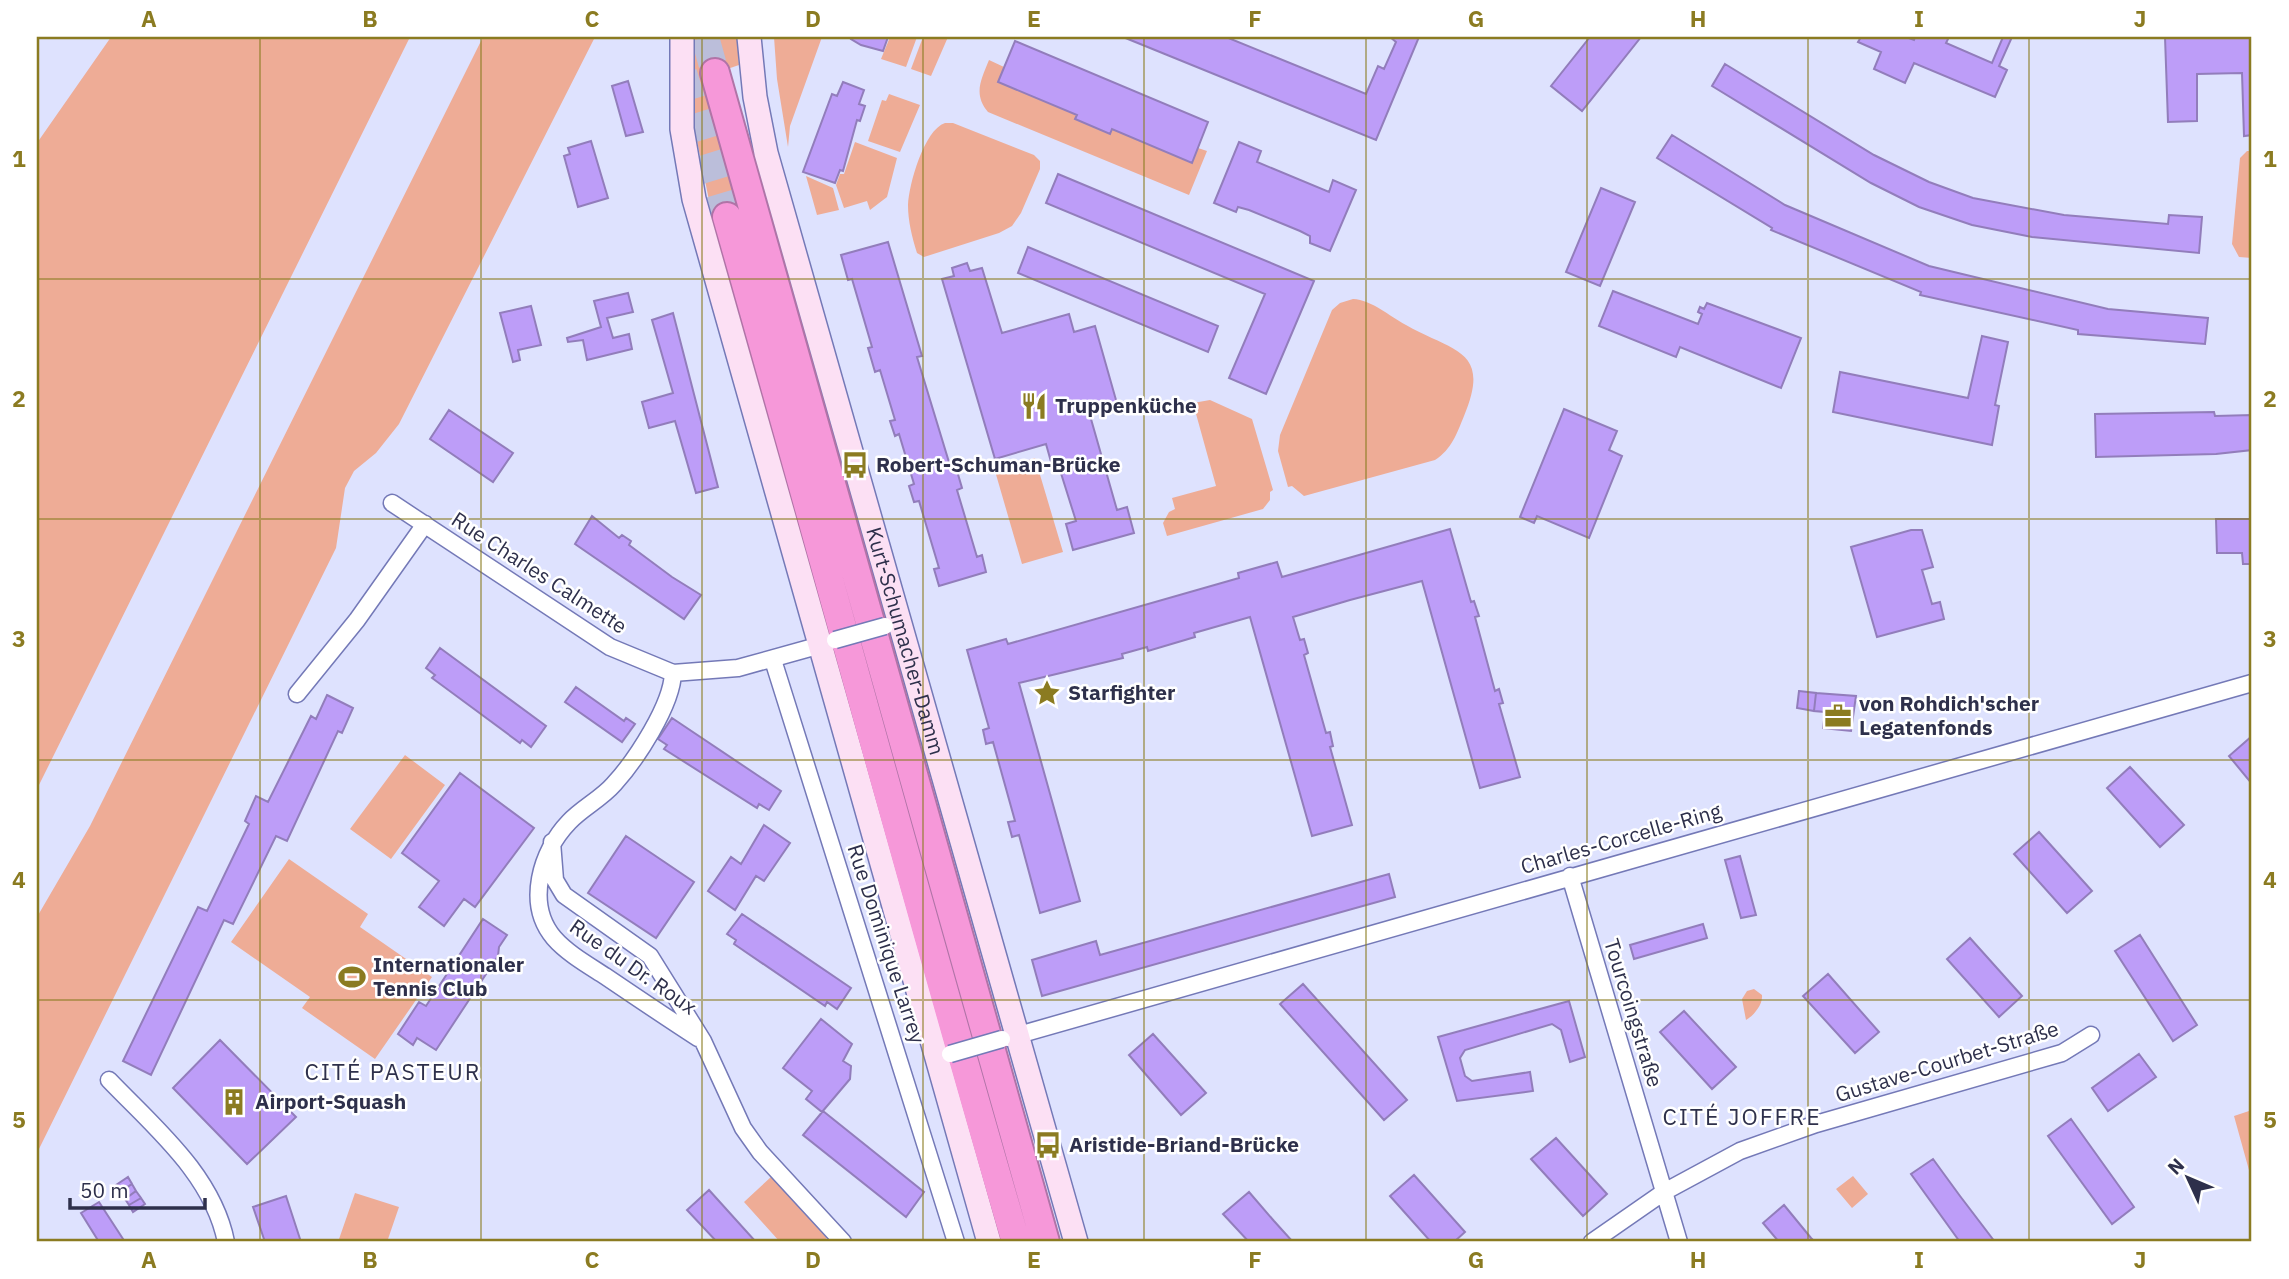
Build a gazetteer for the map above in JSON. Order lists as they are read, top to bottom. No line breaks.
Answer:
{"streets":{"main road":["Kurt-Schumacher-Damm"],"street":["Rue Charles Calmette","Charles-Corcelle-Ring","Rue Dominique Larrey","Rue du Dr. Roux","Tourcoingstraße","Gustave-Courbet-Straße"]},"crossings":[["Rue Charles Calmette","Rue Dominique Larrey"],["Rue Charles Calmette","Rue du Dr. Roux"],["Kurt-Schumacher-Damm","Charles-Corcelle-Ring"],["Charles-Corcelle-Ring","Tourcoingstraße"],["Tourcoingstraße","Gustave-Courbet-Straße"]],"districts":["CITÉ PASTEUR","CITÉ JOFFRE"],"places":{"restaurant":["Truppenküche"],"bus stop":["Robert-Schuman-Brücke","Aristide-Briand-Brücke"],"place":["Starfighter"],"office":["von Rohdich'scher Legatenfonds"],"sports":["Internationaler Tennis Club"],"building":["Airport-Squash"]},"scale_bar":"50 m","north":"top left","grid":{"columns":["A","B","C","D","E","F","G","H","I","J"],"rows":["1","2","3","4","5"]}}
